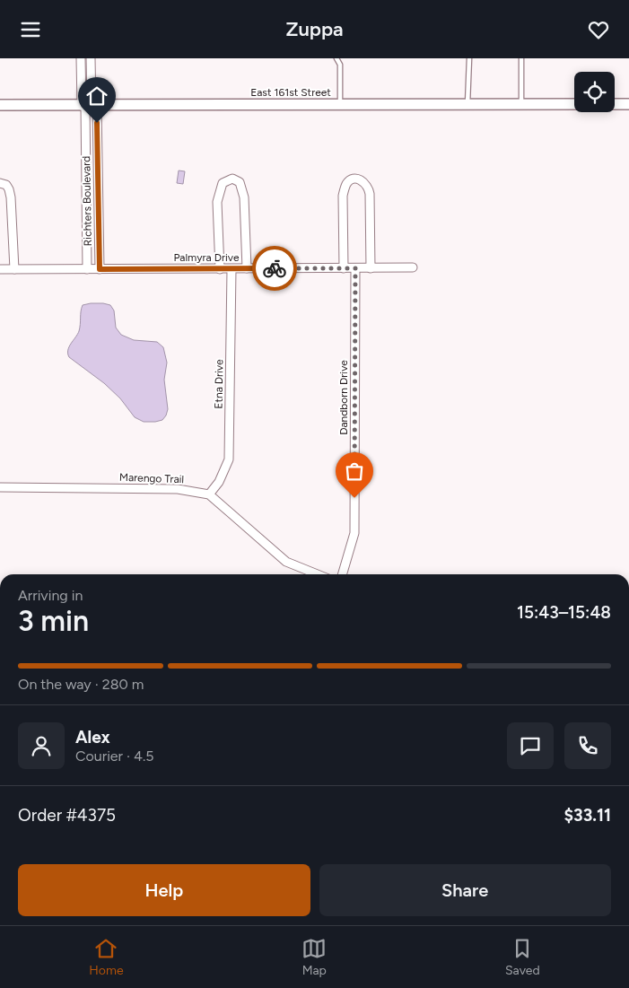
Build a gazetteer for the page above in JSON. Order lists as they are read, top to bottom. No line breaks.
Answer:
{"streets":{"street":["East 161st Street","Richters Boulevard","Palmyra Drive","Etna Drive","Dandborn Drive","Marengo Trail"]},"crossings":[["East 161st Street","Richters Boulevard"],["Richters Boulevard","Palmyra Drive"],["Palmyra Drive","Etna Drive"],["Palmyra Drive","Dandborn Drive"],["Etna Drive","Marengo Trail"]],"page":{"header":"Zuppa","heading":["3 min","Arriving in","15:43–15:48"],"panel":["Alex","Courier · 4.5","Order #4375","$33.11"],"bar":"On the way · 280 m","buttons":["Help","Share"],"tabs":["Home","Map","Saved"]}}
